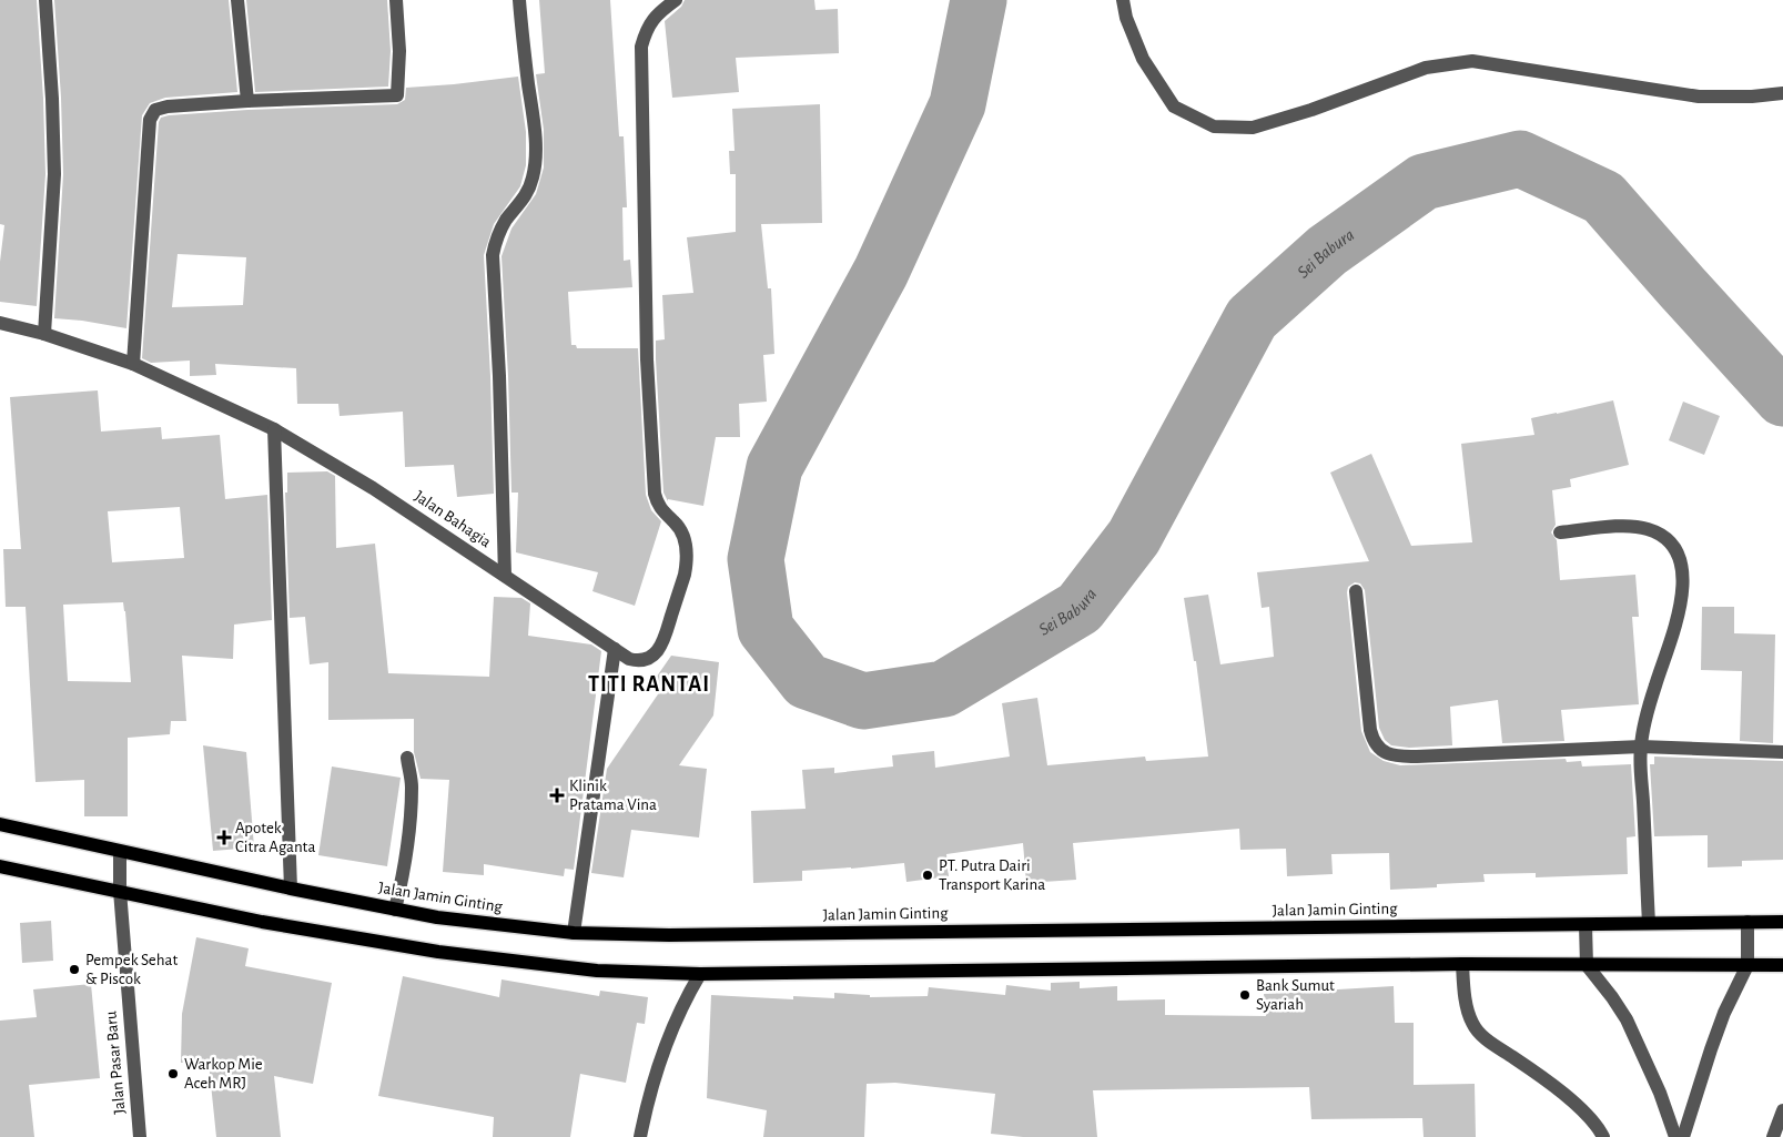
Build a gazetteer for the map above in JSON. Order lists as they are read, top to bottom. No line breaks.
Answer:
{"streets":{"main road":["Jalan Jamin Ginting"],"street":["Jalan Bahagia","Jalan Pasar Baru"]},"crossings":[["Jalan Jamin Ginting","Jalan Pasar Baru"]],"districts":["TITI RANTAI"],"water":["Sei Babura"],"places":{"health":["Klinik Pratama Vina","Apotek Citra Aganta"],"other":["PT. Putra Dairi Transport Karina","Pempek Sehat & Piscok","Bank Sumut Syariah","Warkop Mie Aceh MRJ"]}}
